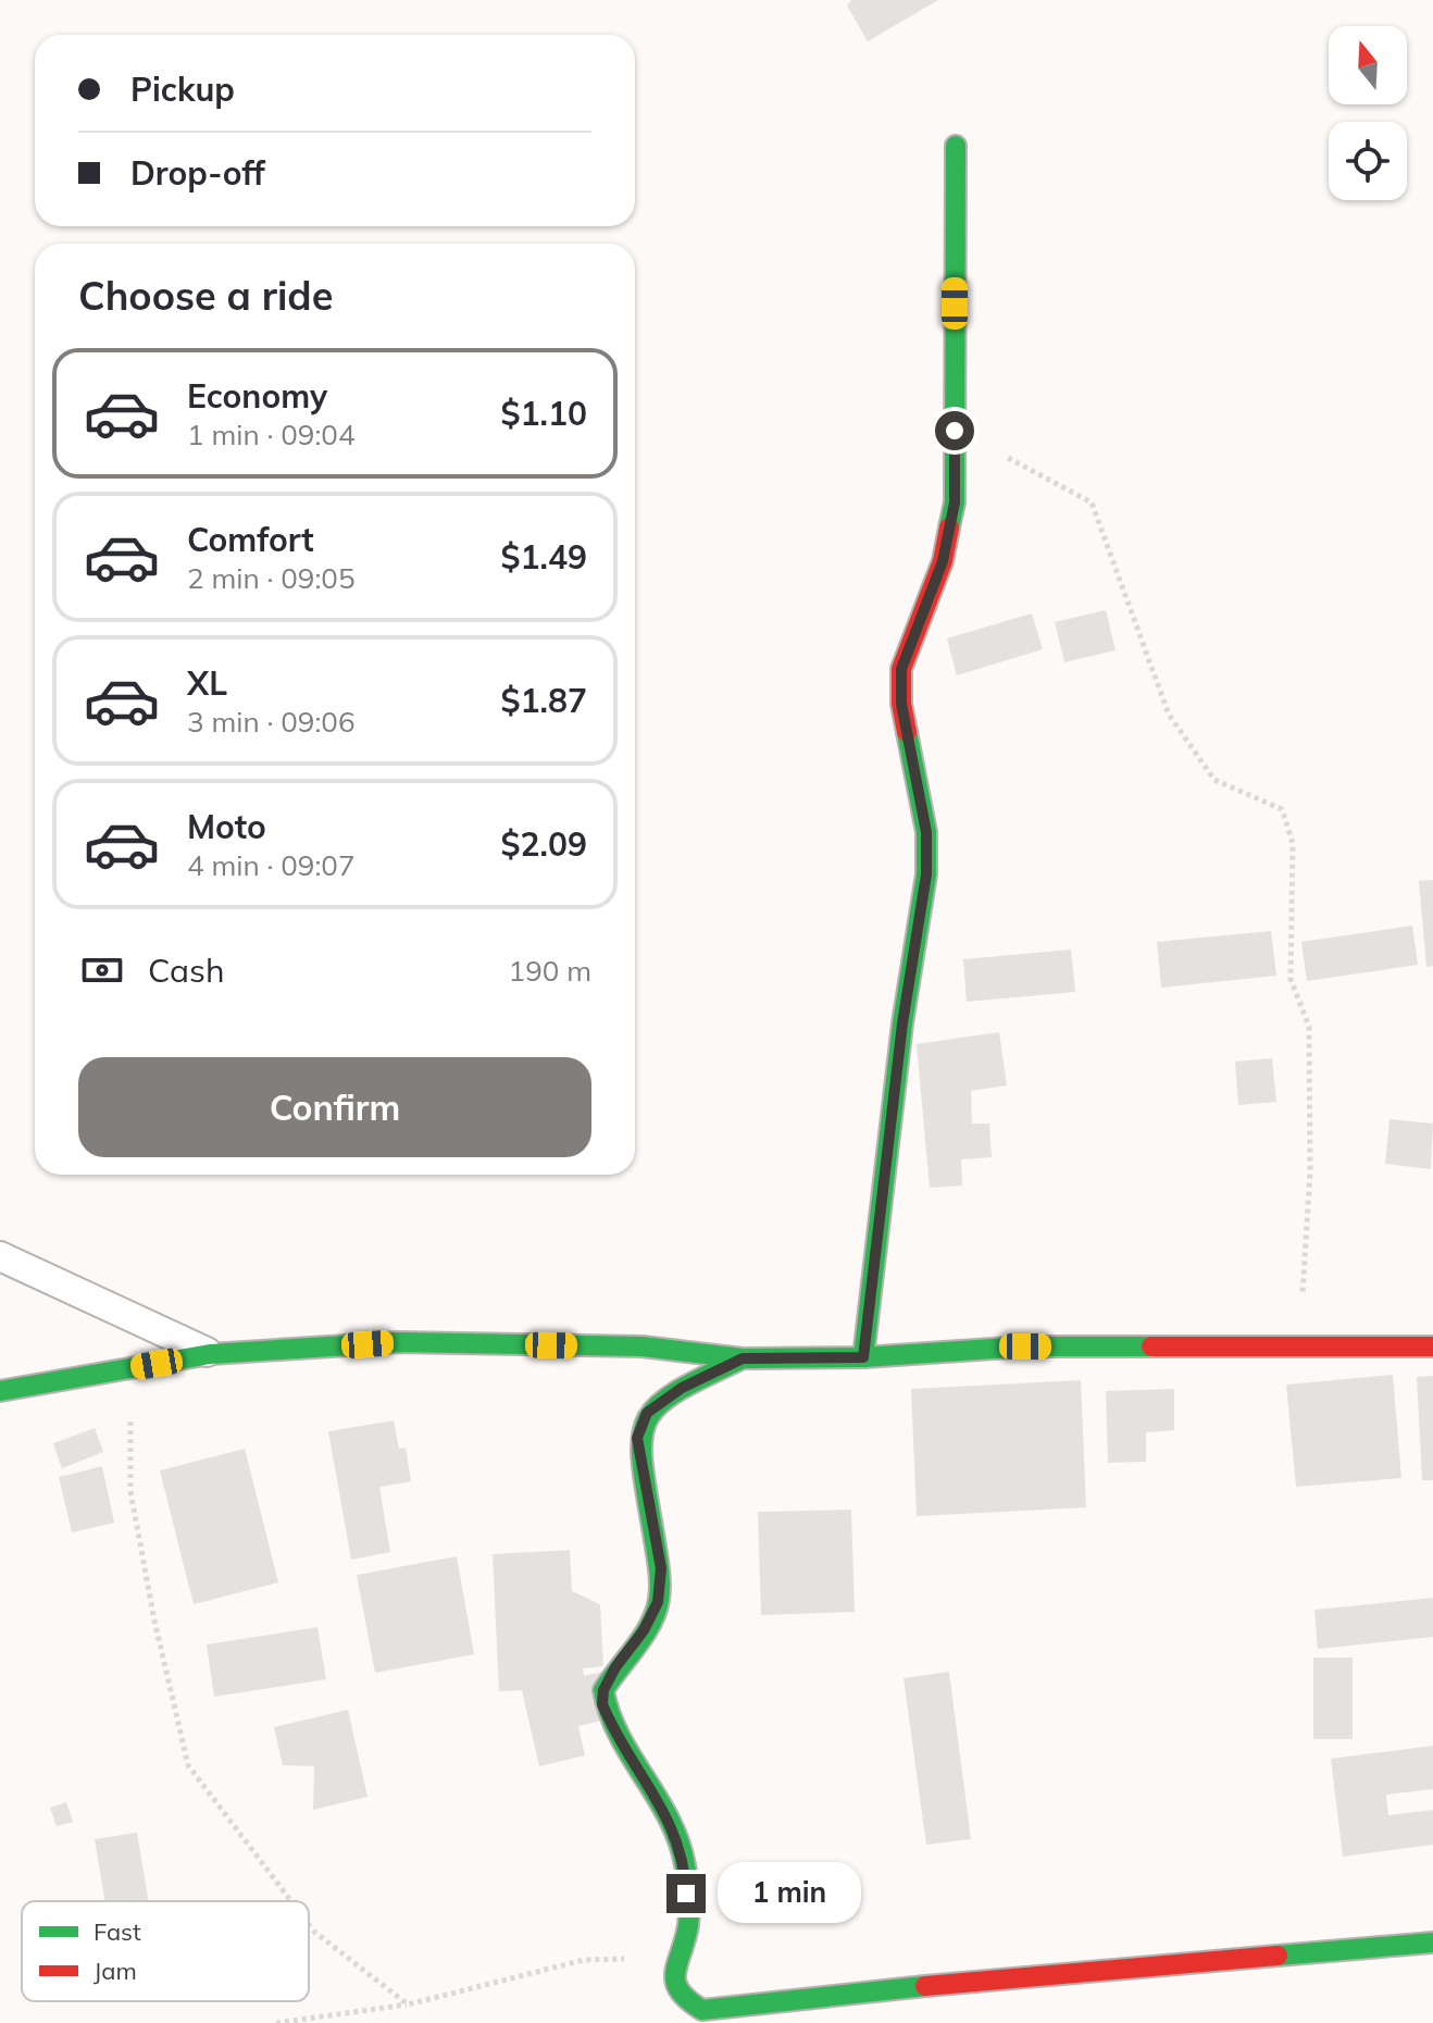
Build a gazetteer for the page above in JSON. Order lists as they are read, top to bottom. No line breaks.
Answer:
{"legend":["Fast","Jam"],"north":"top","page":{"banner":["Pickup","Drop-off"],"heading":"Choose a ride","list":[{"name":"Economy","note":"1 min · 09:04","value":"$1.10"},{"name":"Comfort","note":"2 min · 09:05","value":"$1.49"},{"name":"XL","note":"3 min · 09:06","value":"$1.87"},{"name":"Moto","note":"4 min · 09:07","value":"$2.09"}],"pay":["Cash","190 m"],"buttons":"Confirm","bubble":"1 min"}}
